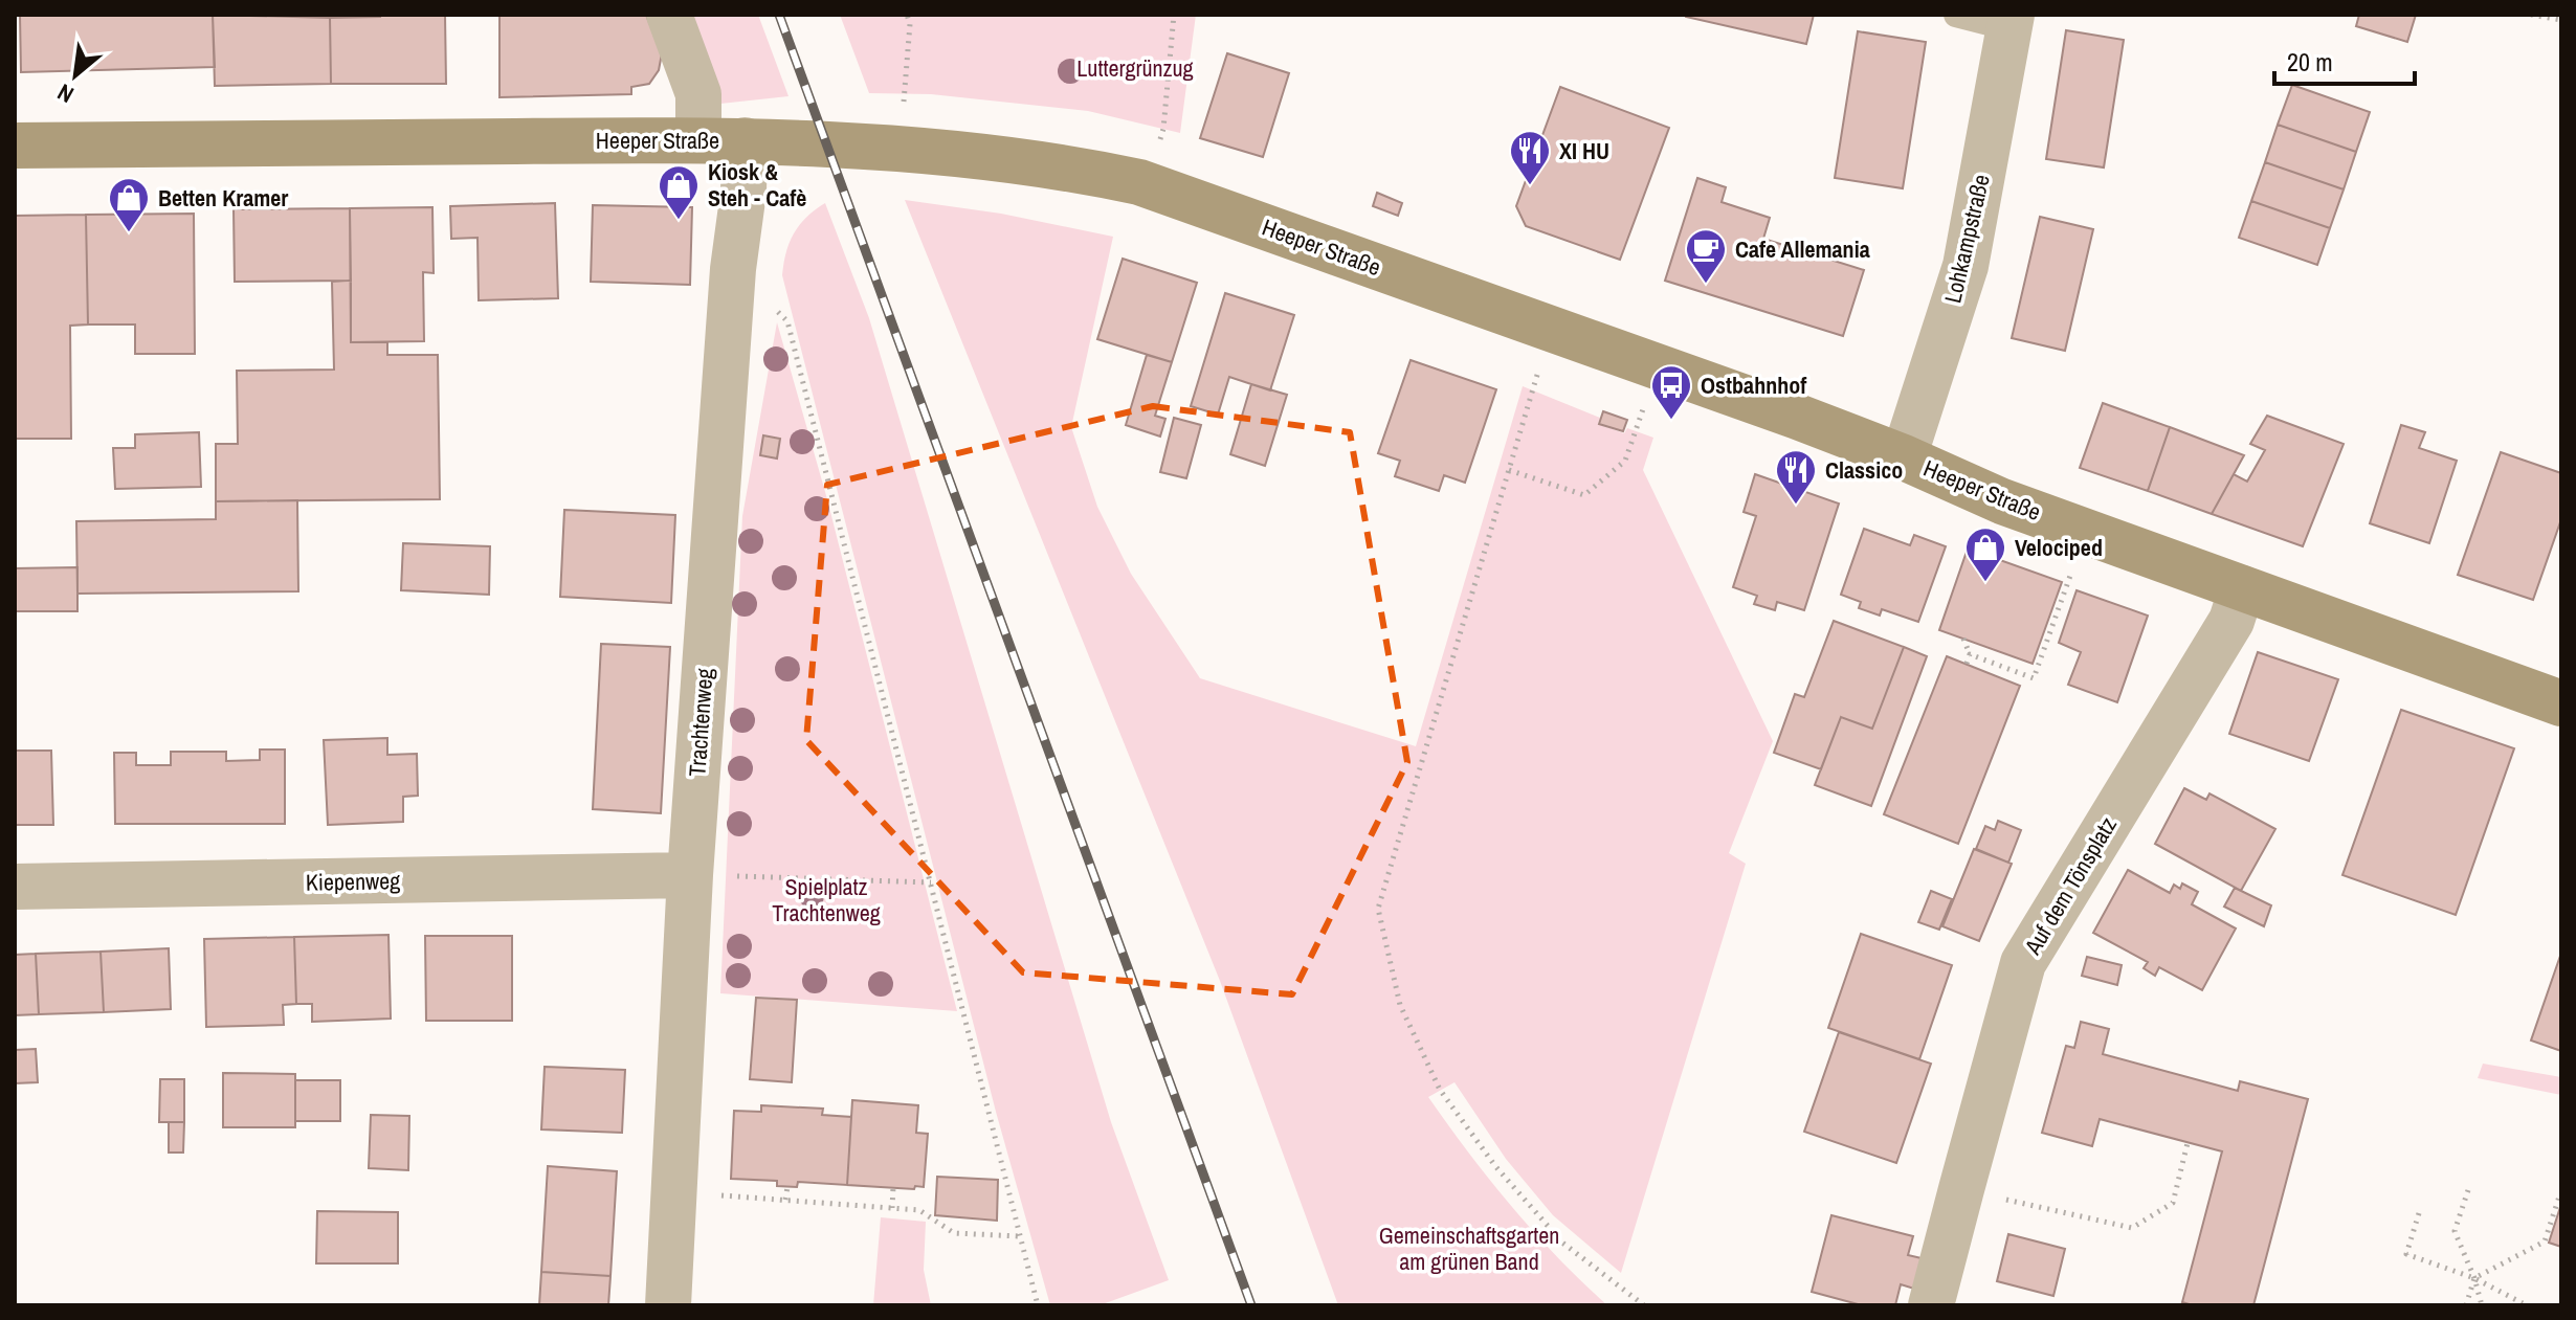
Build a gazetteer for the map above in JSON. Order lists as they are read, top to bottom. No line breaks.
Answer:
{"streets":{"main road":["Heeper Straße"],"street":["Lohkampstraße","Trachtenweg","Kiepenweg","Auf dem Tönsplatz"]},"crossings":[["Heeper Straße","Lohkampstraße"],["Heeper Straße","Trachtenweg"],["Heeper Straße","Auf dem Tönsplatz"],["Trachtenweg","Kiepenweg"]],"parks":["Luttergrünzug","Spielplatz Trachtenweg","Gemeinschaftsgarten am grünen Band"],"places":{"restaurant":["XI HU","Classico"],"shop":["Kiosk & Steh - Cafè","Betten Kramer","Velociped"],"cafe":["Cafe Allemania"],"bus stop":["Ostbahnhof"]},"scale_bar":"20 m","north":"bottom left"}
